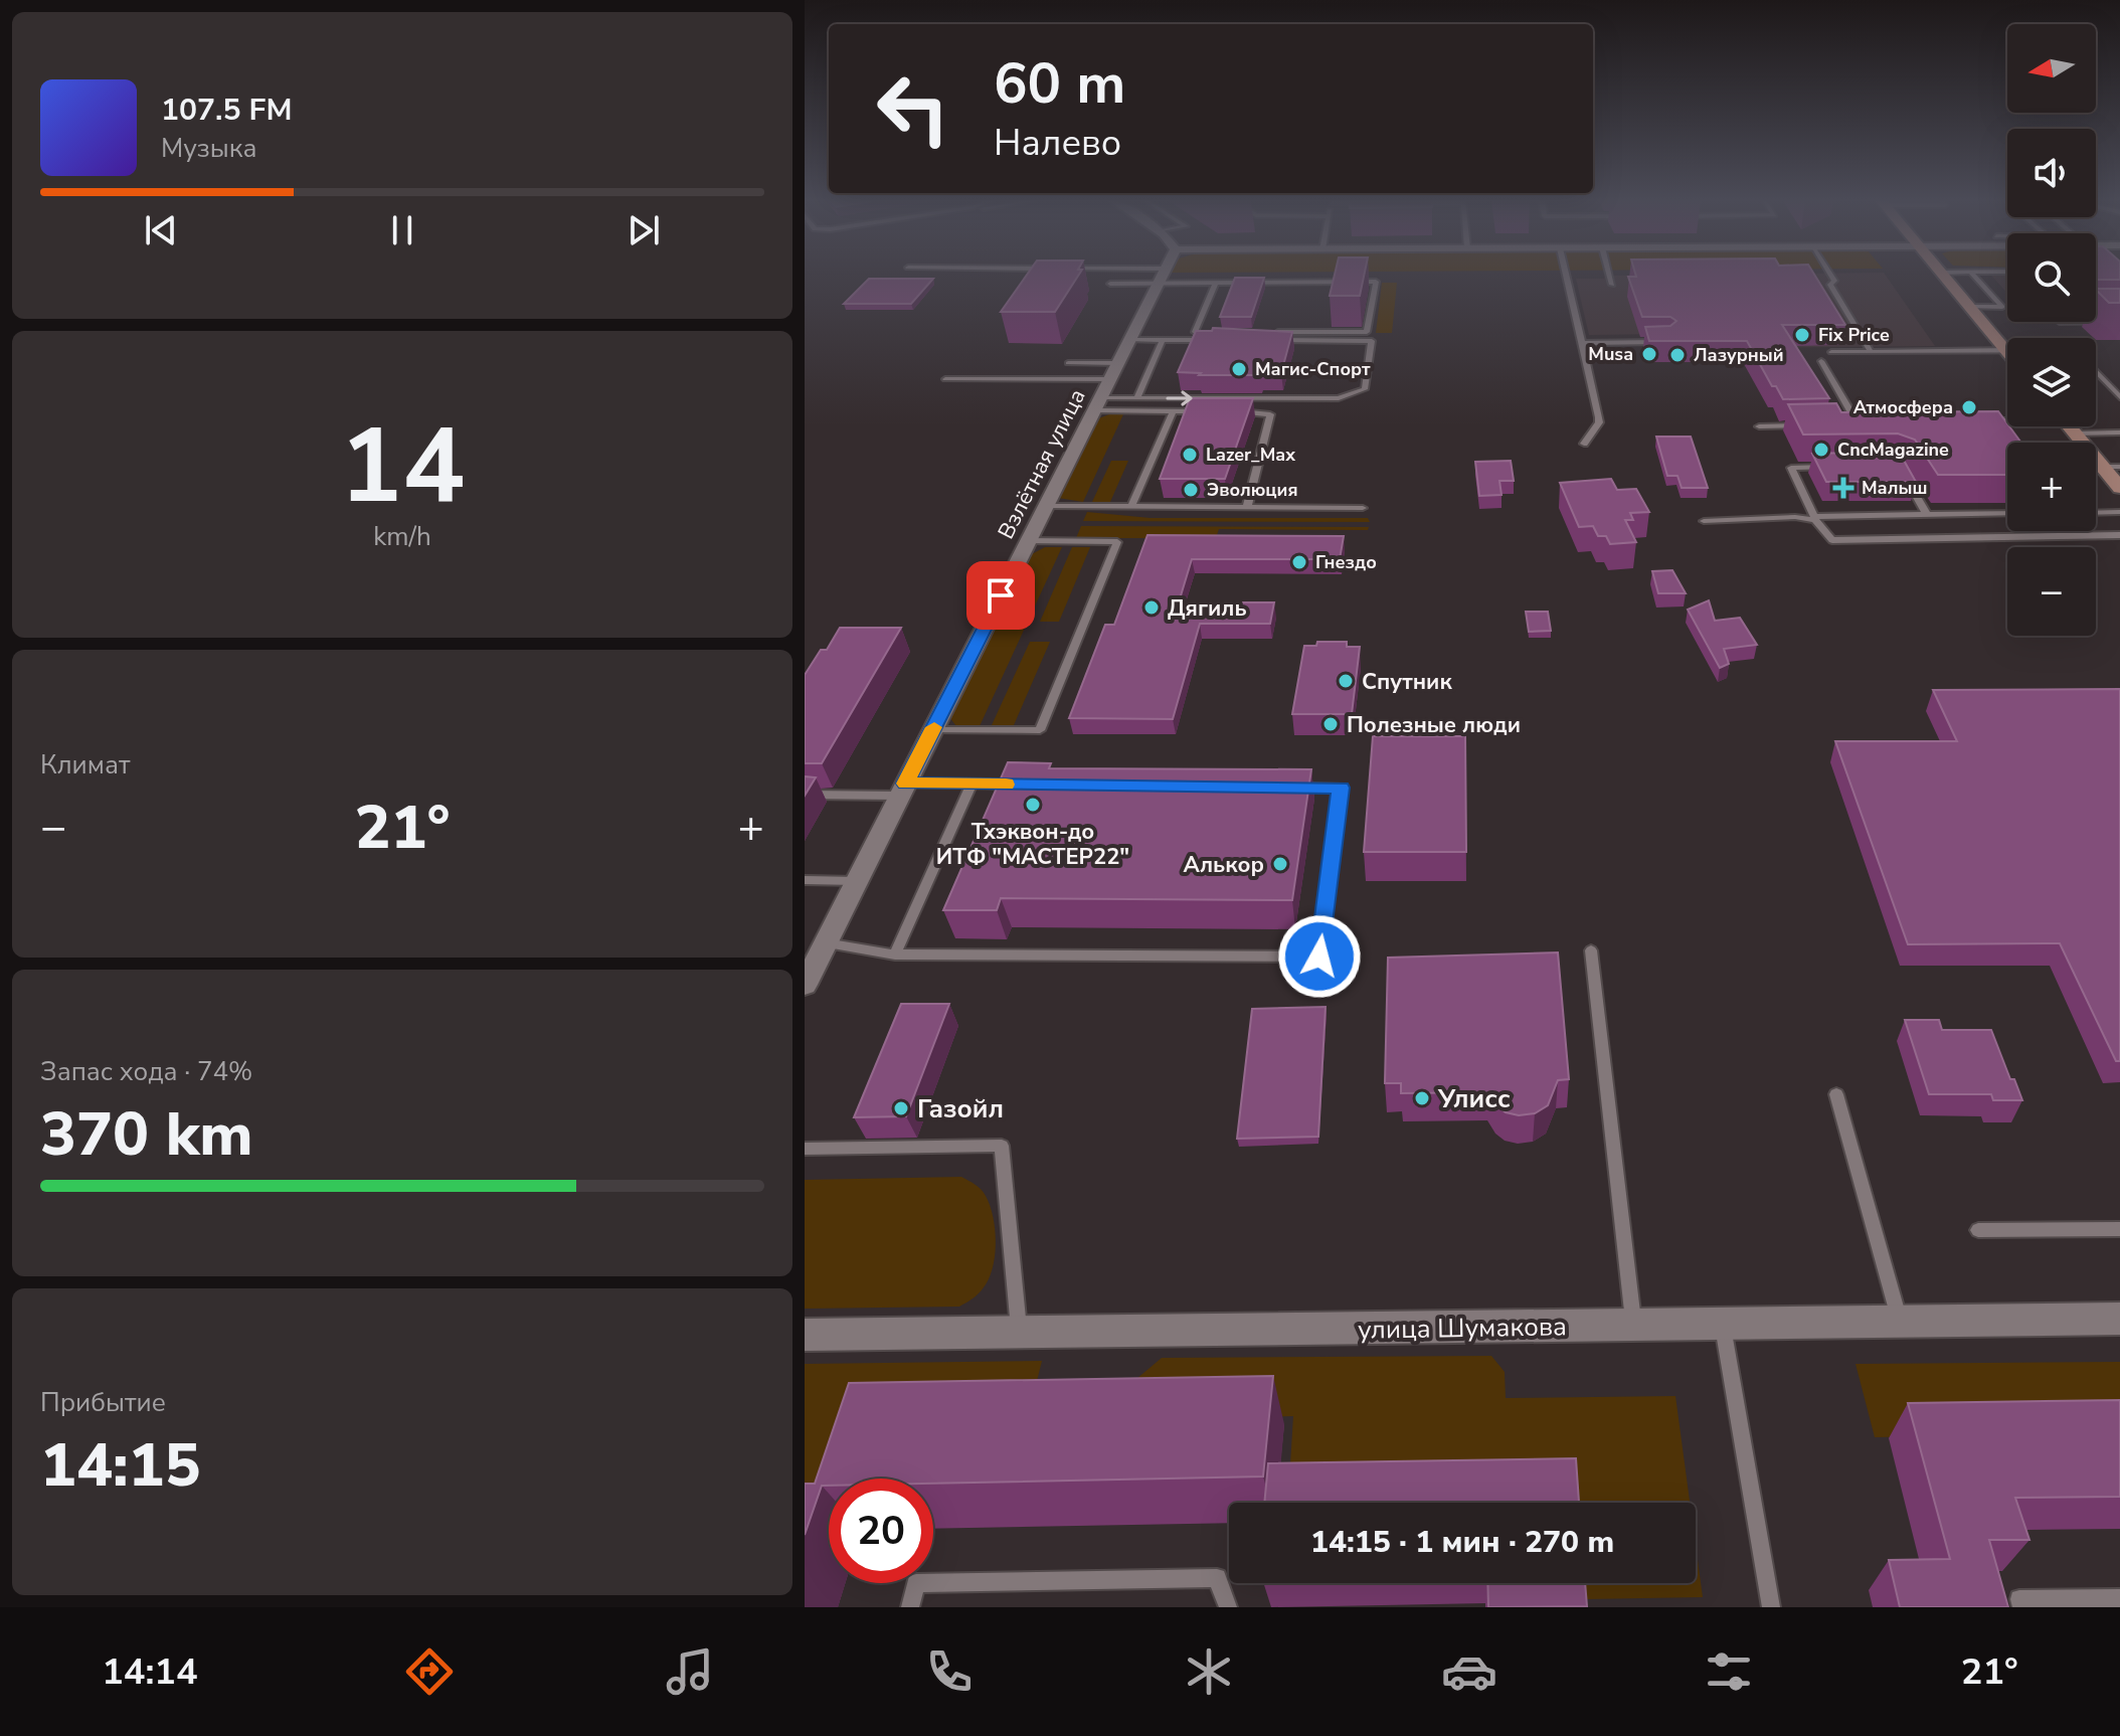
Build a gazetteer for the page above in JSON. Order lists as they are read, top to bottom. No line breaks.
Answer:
{"streets":{"street":["Взлётная улица","улица Шумакова"]},"places":{"other":["Fix Price","Musa","Лазурный","Магис-Спорт","Атмосфера","CncMagazine","Lazer_Max","Эволюция","Гнездо","Дягиль","Спутник","Полезные люди","Тхэквон-до ИТФ \"МАСТЕР22\"","Алькор","Улисс","Газойл"],"health":["Малыш"]},"north":"left","page":{"map_buttons":["+","−"],"turn":["60 m","Налево"],"song":["107.5 FM","Музыка"],"tile":[["14","km/h"],"Климат",["Запас хода · 74%","370 km"],["Прибытие","14:15"]],"heat":["−","21°","+"],"limit":"20","trip":"14:15 · 1 мин · 270 m","tabs":["14:14","21°"]}}
